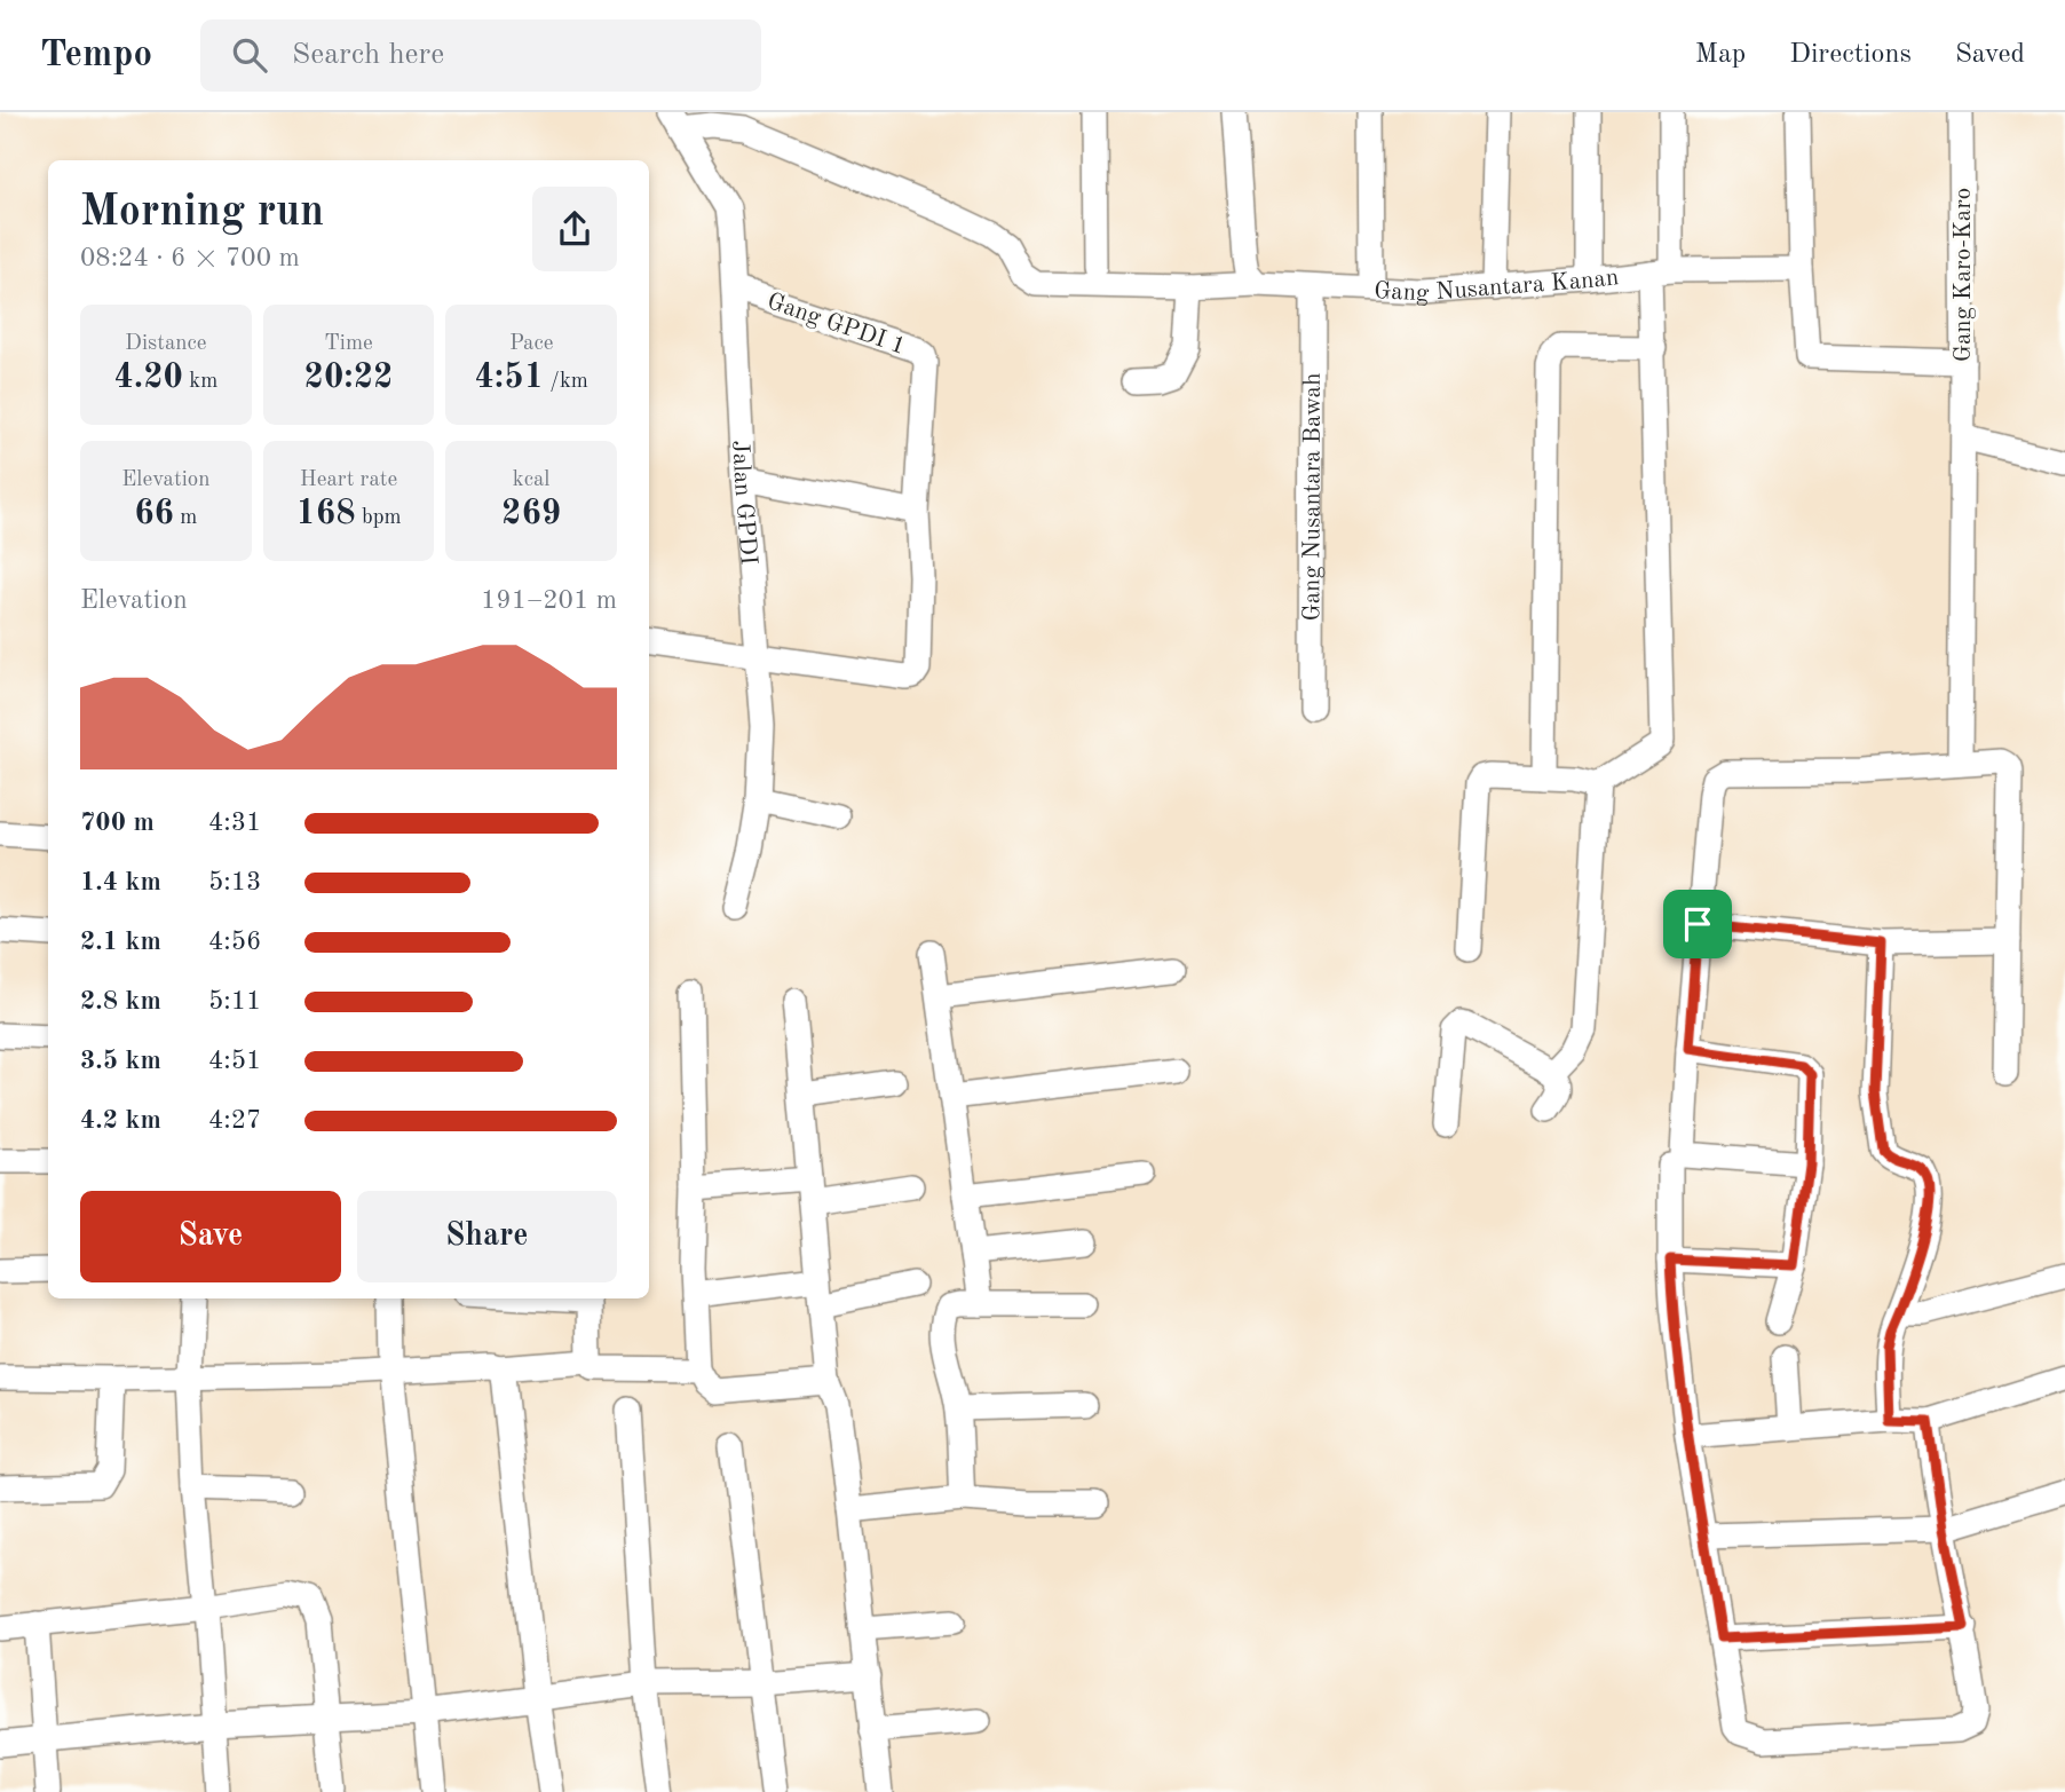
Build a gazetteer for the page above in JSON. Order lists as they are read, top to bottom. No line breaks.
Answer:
{"streets":{"street":["Gang Karo-Karo","Gang Nusantara Kanan","Gang GPDI 1","Gang Nusantara Bawah","Jalan GPDI"]},"crossings":[["Gang Nusantara Kanan","Gang Nusantara Bawah"],["Gang Nusantara Kanan","Jalan GPDI"],["Gang GPDI 1","Jalan GPDI"]],"page":{"header":"Tempo","search":"Search here","nav":["Map","Directions","Saved"],"heading":["Morning run","08:24 · 6 × 700 m"],"stats":[["Distance","4.20 km"],["Time","20:22"],["Pace","4:51 /km"],["Elevation","66 m"],["Heart rate","168 bpm"],["kcal","269"]],"chart":["Elevation","191–201 m"],"list":[{"name":"700 m","note":"4:31"},{"name":"1.4 km","note":"5:13"},{"name":"2.1 km","note":"4:56"},{"name":"2.8 km","note":"5:11"},{"name":"3.5 km","note":"4:51"},{"name":"4.2 km","note":"4:27"}],"buttons":["Save","Share"]}}
